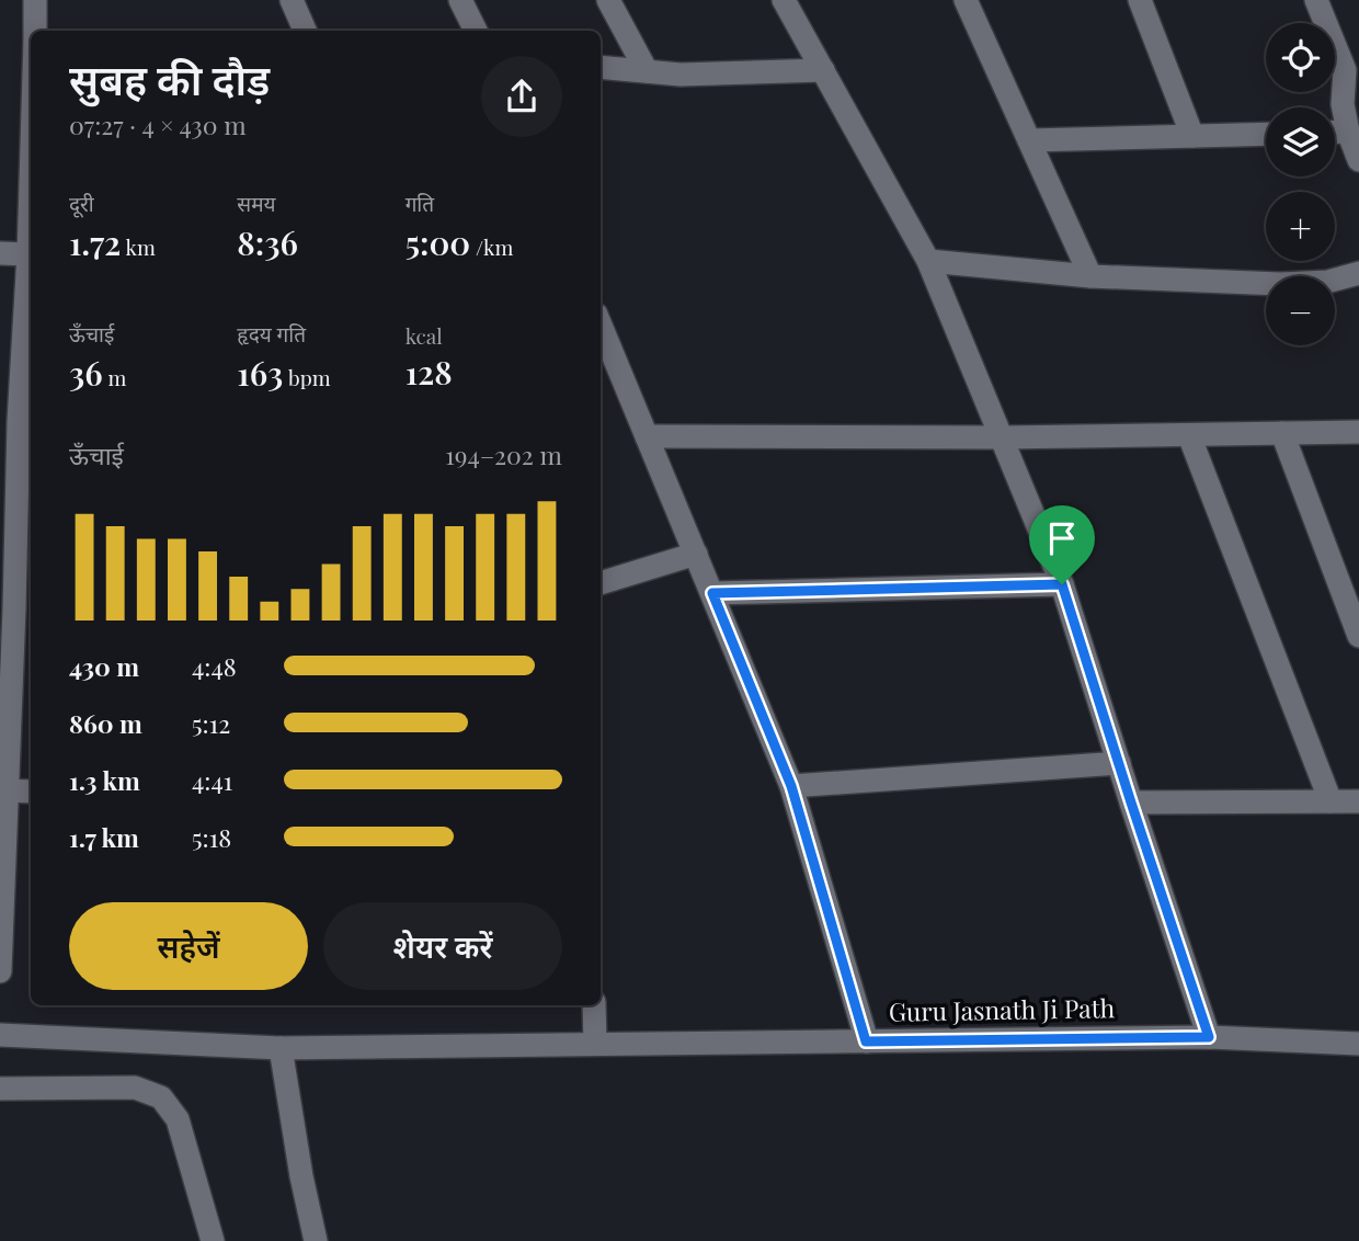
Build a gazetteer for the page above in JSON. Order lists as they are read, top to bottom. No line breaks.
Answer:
{"streets":{"street":["Guru Jasnath Ji Path"]},"page":{"map_buttons":["+","−"],"heading":["सुबह की दौड़","07:27 · 4 × 430 m"],"stats":[["दूरी","1.72 km"],["समय","8:36"],["गति","5:00 /km"],["ऊँचाई","36 m"],["हृदय गति","163 bpm"],["kcal","128"]],"chart":["ऊँचाई","194–202 m"],"list":[{"name":"430 m","note":"4:48"},{"name":"860 m","note":"5:12"},{"name":"1.3 km","note":"4:41"},{"name":"1.7 km","note":"5:18"}],"buttons":["सहेजें","शेयर करें"]}}
